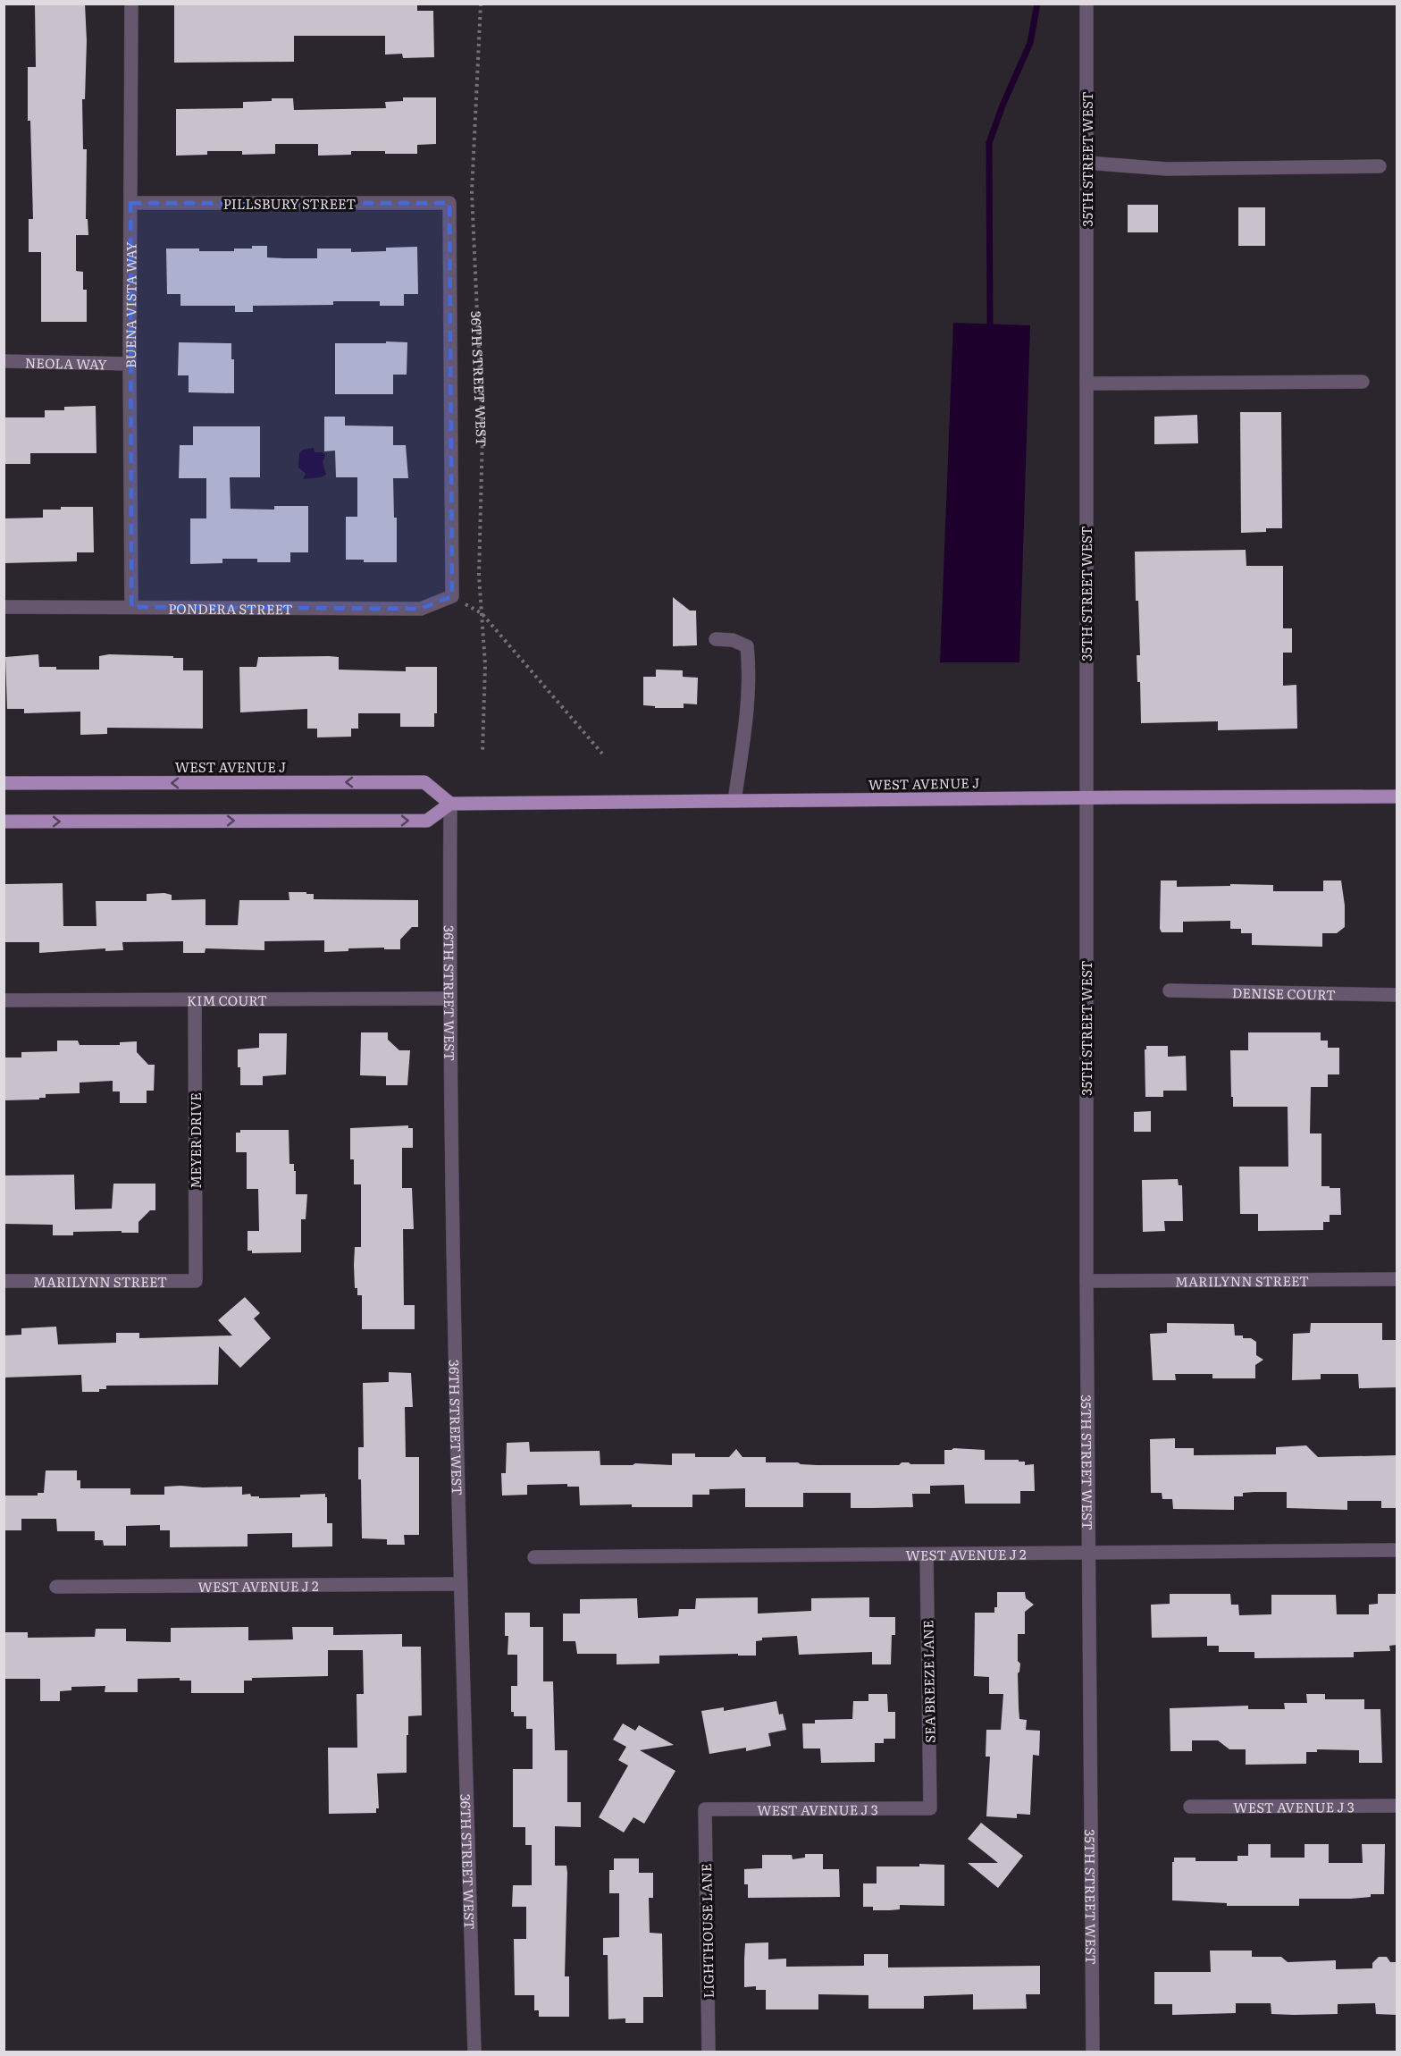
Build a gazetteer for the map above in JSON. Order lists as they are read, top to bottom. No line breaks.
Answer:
{"streets":{"main road":["WEST AVENUE J"],"street":["35TH STREET WEST","PILLSBURY STREET","BUENA VISTA WAY","NEOLA WAY","36TH STREET WEST","PONDERA STREET","DENISE COURT","KIM COURT","MEYER DRIVE","MARILYNN STREET","WEST AVENUE J 2","SEA BREEZE LANE","WEST AVENUE J 3","LIGHTHOUSE LANE"]},"crossings":[["35TH STREET WEST","WEST AVENUE J"],["35TH STREET WEST","MARILYNN STREET"],["35TH STREET WEST","WEST AVENUE J 2"],["PILLSBURY STREET","BUENA VISTA WAY"],["PILLSBURY STREET","36TH STREET WEST"],["BUENA VISTA WAY","NEOLA WAY"],["BUENA VISTA WAY","PONDERA STREET"],["36TH STREET WEST","PONDERA STREET"],["36TH STREET WEST","WEST AVENUE J"],["36TH STREET WEST","KIM COURT"],["36TH STREET WEST","WEST AVENUE J 2"],["KIM COURT","MEYER DRIVE"],["MEYER DRIVE","MARILYNN STREET"],["WEST AVENUE J 2","SEA BREEZE LANE"],["SEA BREEZE LANE","WEST AVENUE J 3"],["WEST AVENUE J 3","LIGHTHOUSE LANE"]]}
